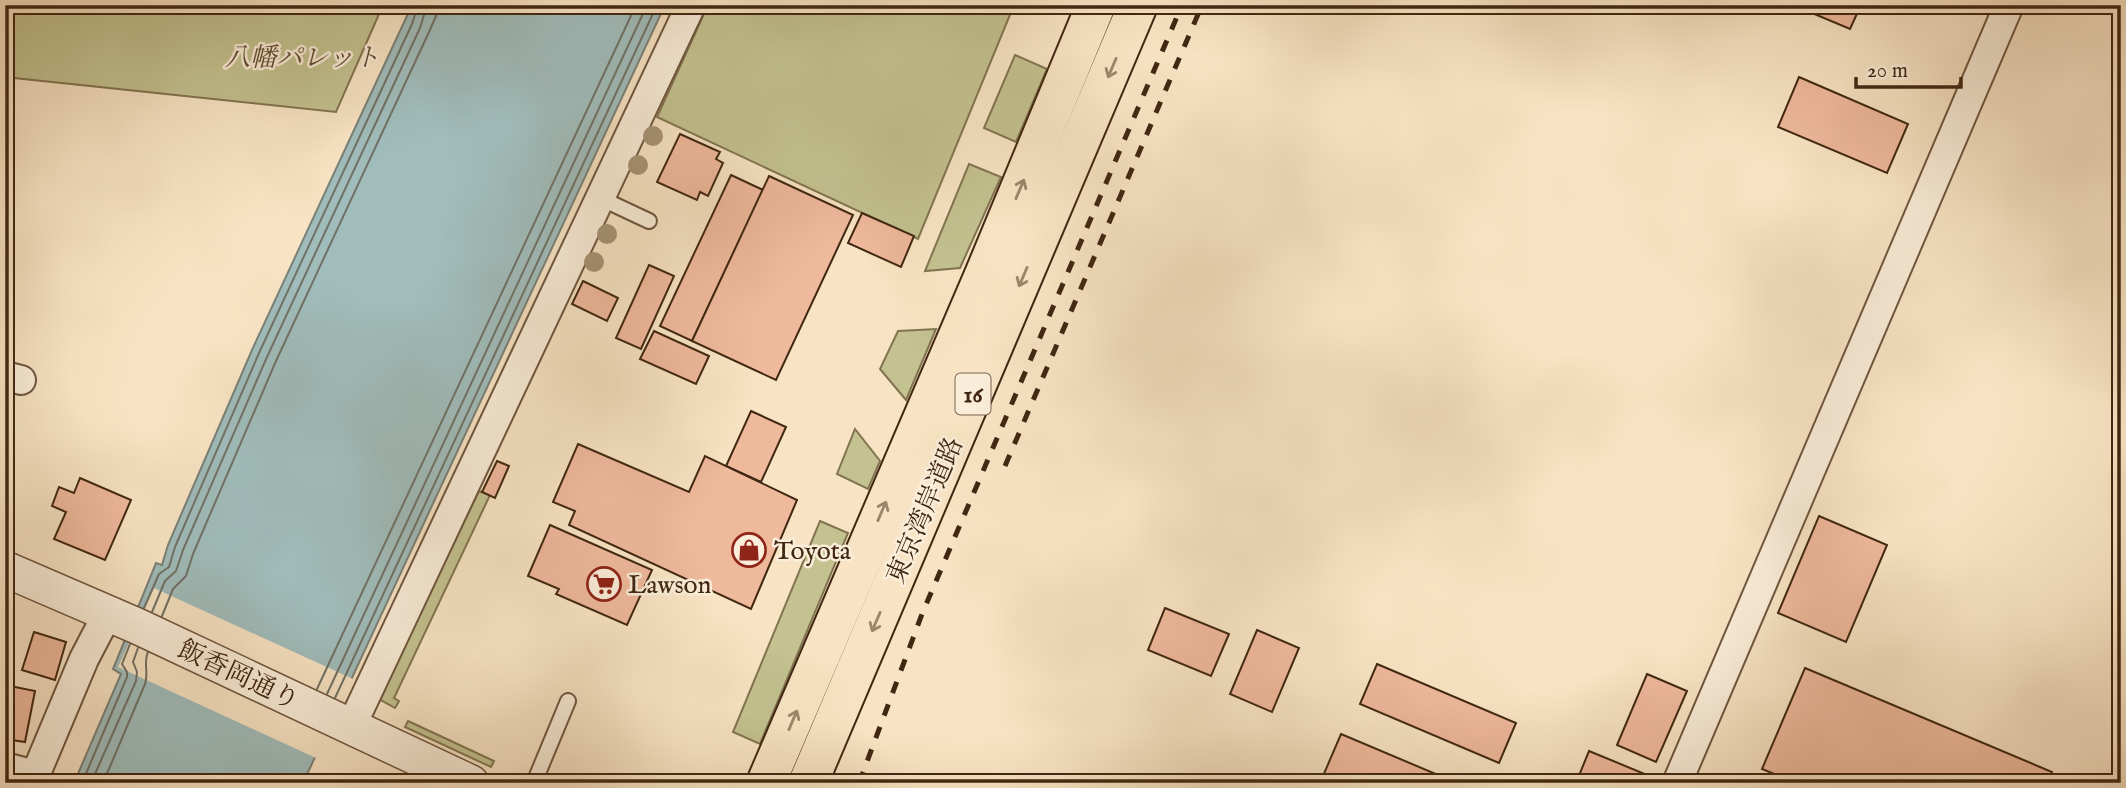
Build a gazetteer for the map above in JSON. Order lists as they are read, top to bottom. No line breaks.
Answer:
{"streets":{"highway":["16","東京湾岸道路"],"street":["飯香岡通り"]},"parks":["八幡パレット"],"places":{"shop":["Toyota"],"supermarket":["Lawson"]},"scale_bar":"20 m"}
